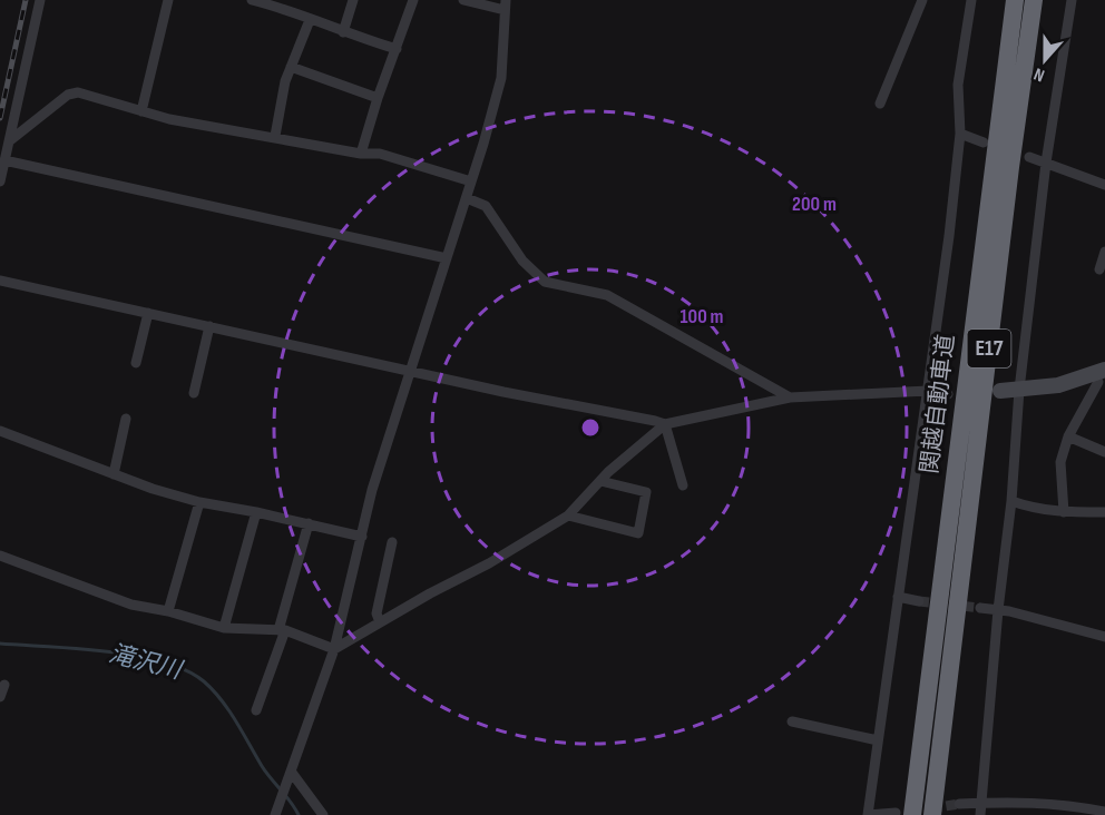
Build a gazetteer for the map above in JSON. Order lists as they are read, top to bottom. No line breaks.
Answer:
{"streets":{"highway":["E17","関越自動車道"]},"water":["滝沢川"],"north":"bottom","rings":["200 m","100 m"]}
